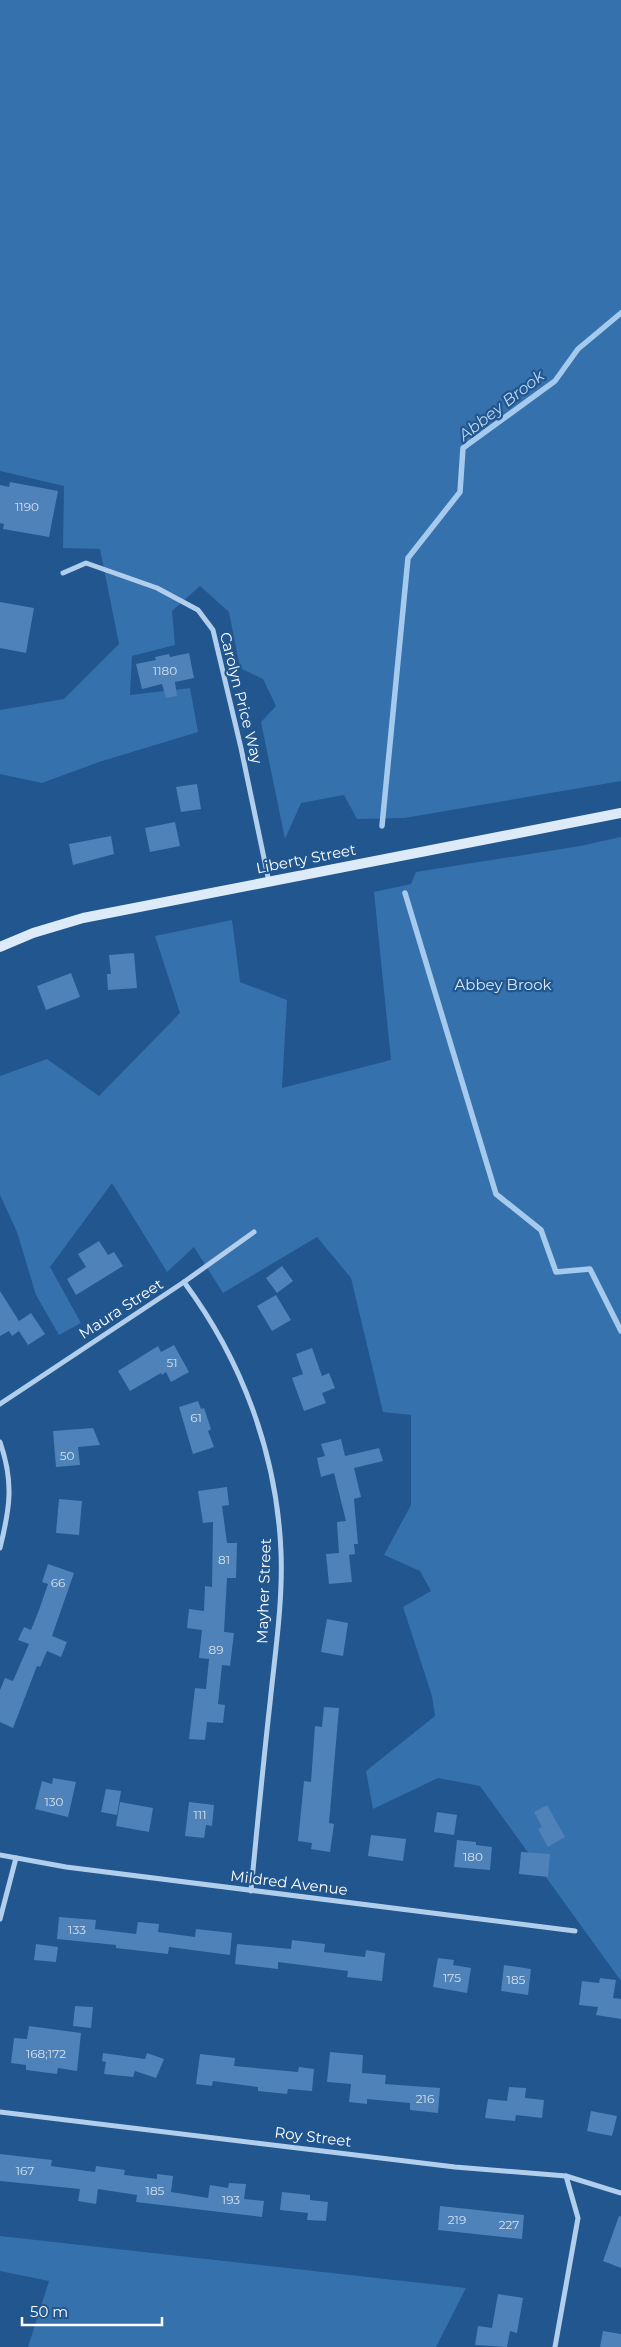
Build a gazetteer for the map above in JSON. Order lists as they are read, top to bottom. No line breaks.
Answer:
{"streets":{"main road":["Liberty Street"],"street":["Carolyn Price Way","Maura Street","Mayher Street","Mildred Avenue","Roy Street"]},"crossings":[["Carolyn Price Way","Liberty Street"],["Maura Street","Mayher Street"],["Mayher Street","Mildred Avenue"]],"water":["Abbey Brook"],"parks":["Abbey Brook"],"house_numbers":["1190","1180","51","61","50","81","66","89","130","111","180","133","175","185","168;172","216","167","185","193","219","227"],"scale_bar":"50 m"}
